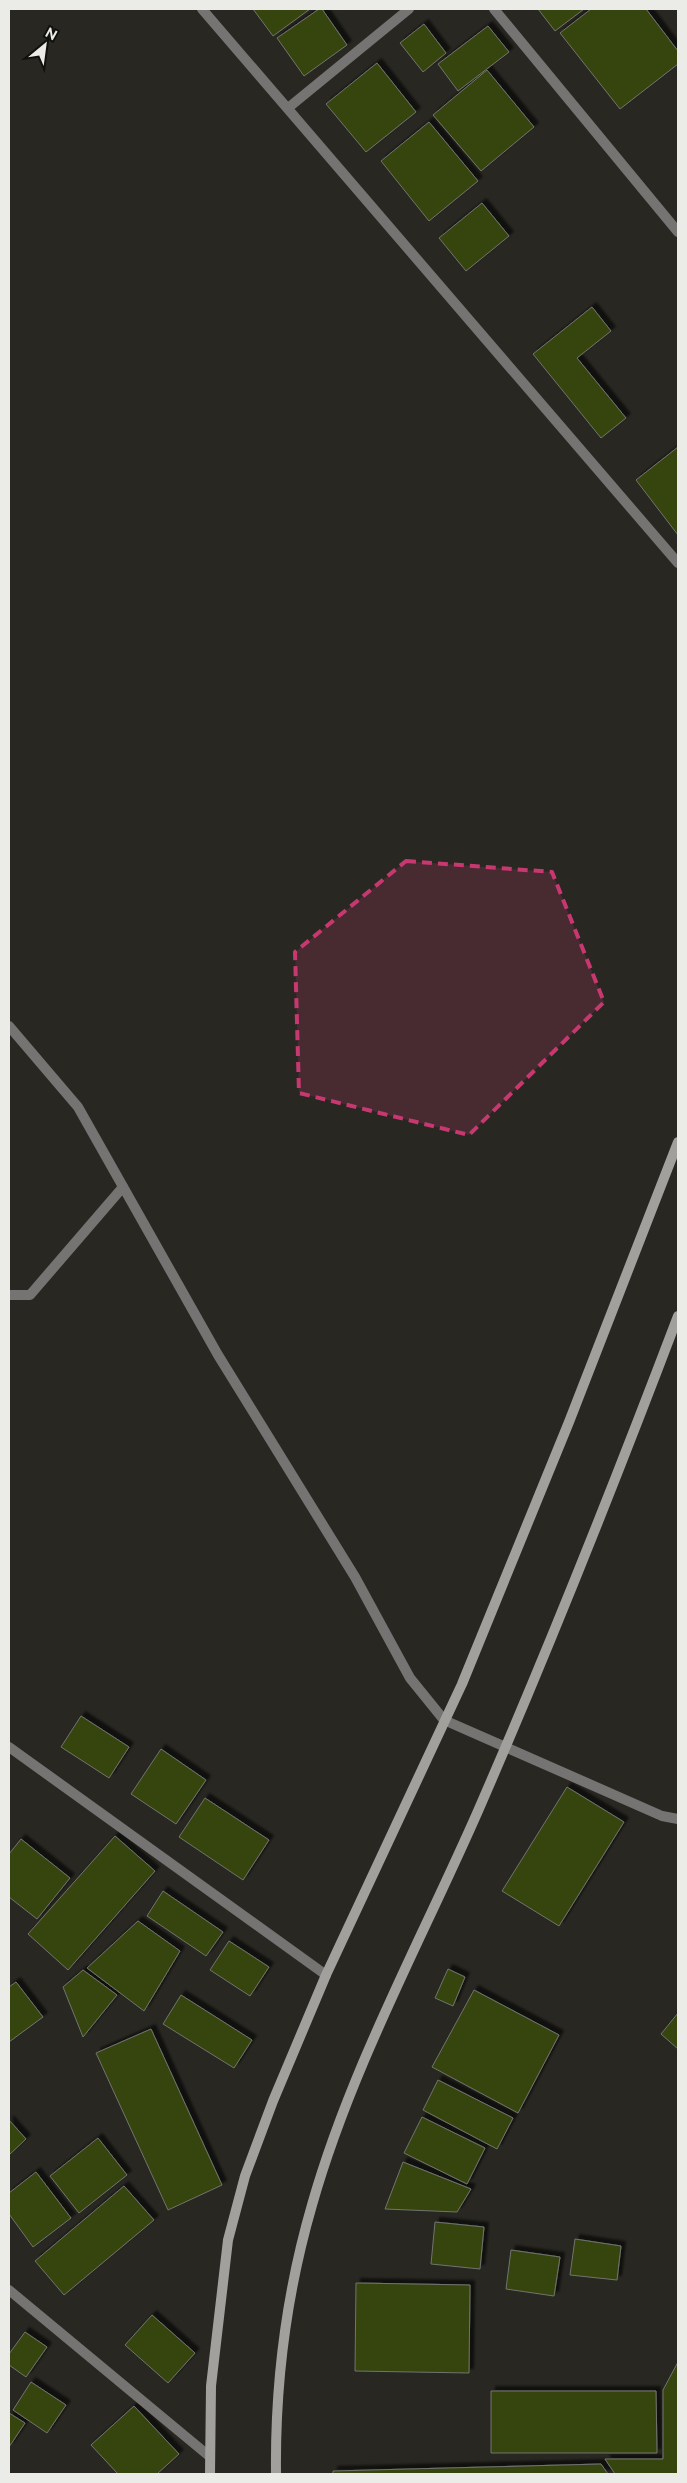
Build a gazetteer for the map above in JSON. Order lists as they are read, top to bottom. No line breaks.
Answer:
{"north":"top right"}
